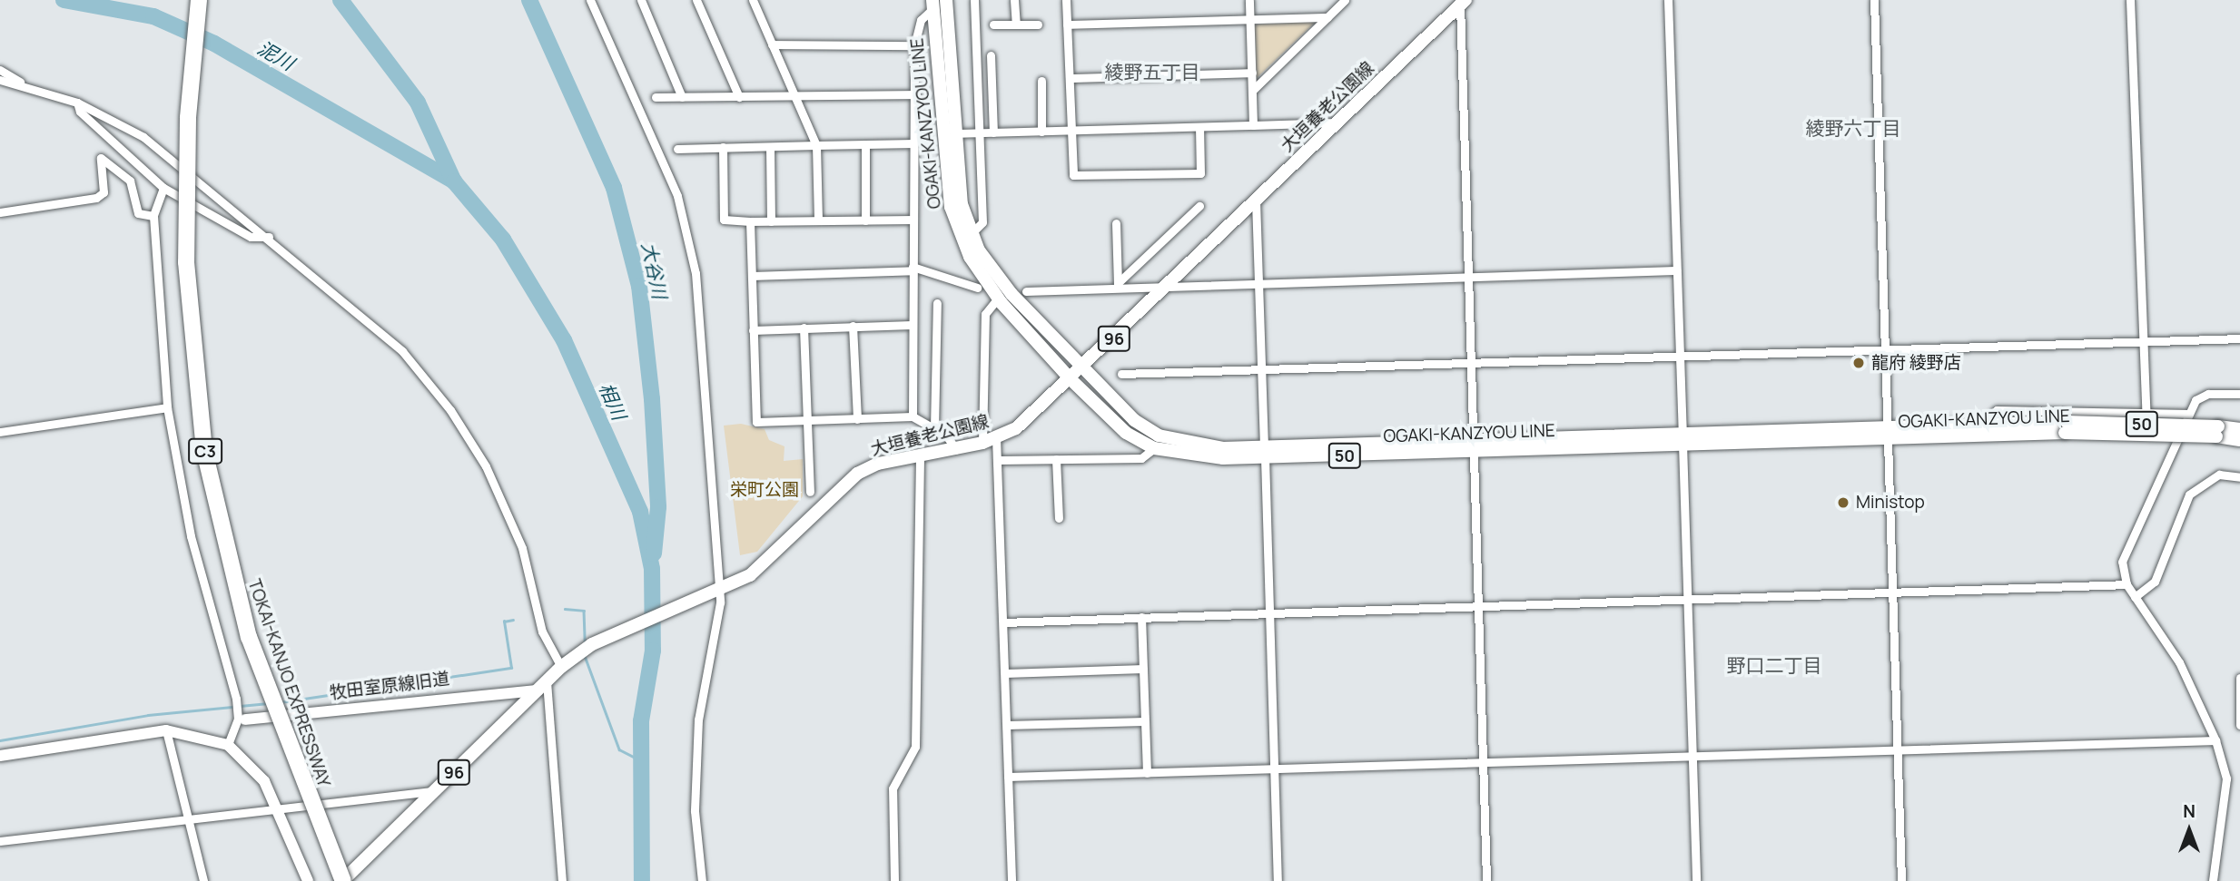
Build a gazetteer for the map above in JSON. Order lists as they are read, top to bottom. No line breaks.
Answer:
{"streets":{"highway":["C3","TOKAI-KANJO EXPRESSWAY"],"main road":["大垣養老公園線","OGAKI-KANZYOU LINE","96","50","牧田室原線旧道"]},"crossings":[["大垣養老公園線","OGAKI-KANZYOU LINE"],["大垣養老公園線","TOKAI-KANJO EXPRESSWAY"],["大垣養老公園線","牧田室原線旧道"]],"districts":["綾野五丁目","綾野六丁目","野口二丁目"],"water":["泥川","大谷川","相川"],"parks":["栄町公園"],"places":["龍府 綾野店","Ministop"],"north":"top"}
